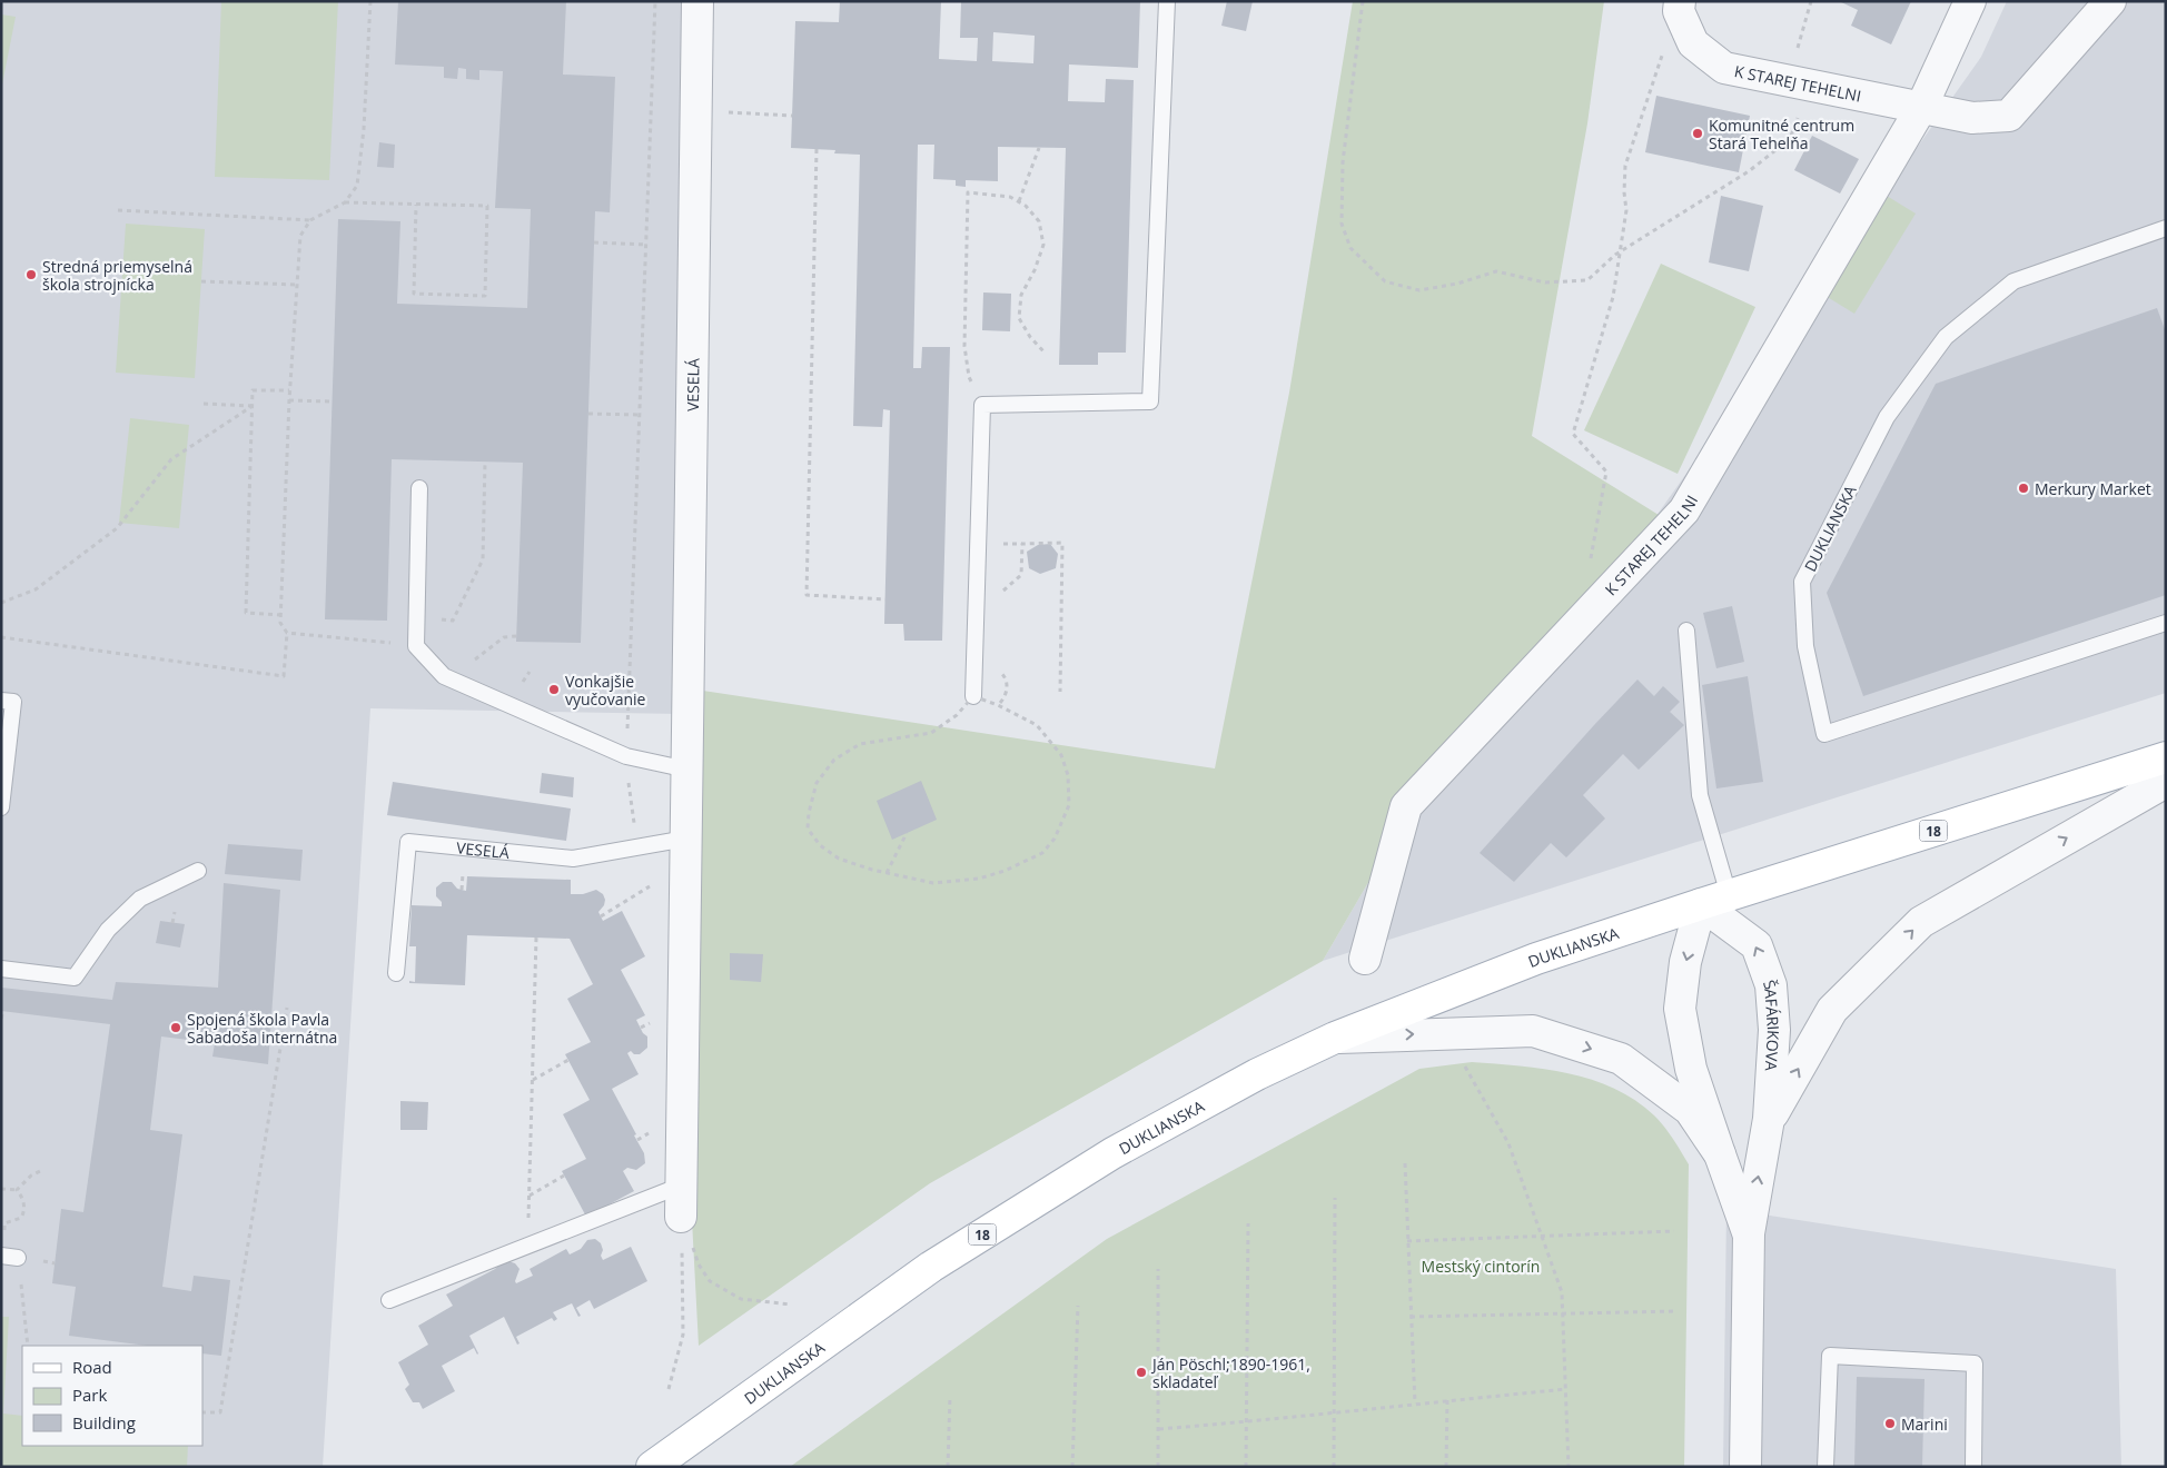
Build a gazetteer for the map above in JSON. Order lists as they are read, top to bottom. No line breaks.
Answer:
{"streets":{"main road":["DUKLIANSKA","18"],"street":["K STAREJ TEHELNI","VESELÁ","ŠAFÁRIKOVA"]},"crossings":[["DUKLIANSKA","ŠAFÁRIKOVA"]],"parks":["Mestský cintorín"],"places":["Komunitné centrum Stará Tehelňa","Stredná priemyselná škola strojnícka","Merkury Market","Vonkajšie vyučovanie","Spojená škola Pavla Sabadoša internátna","Ján Pöschl;1890-1961, skladateľ","Marini"],"legend":["Road","Park","Building"]}
